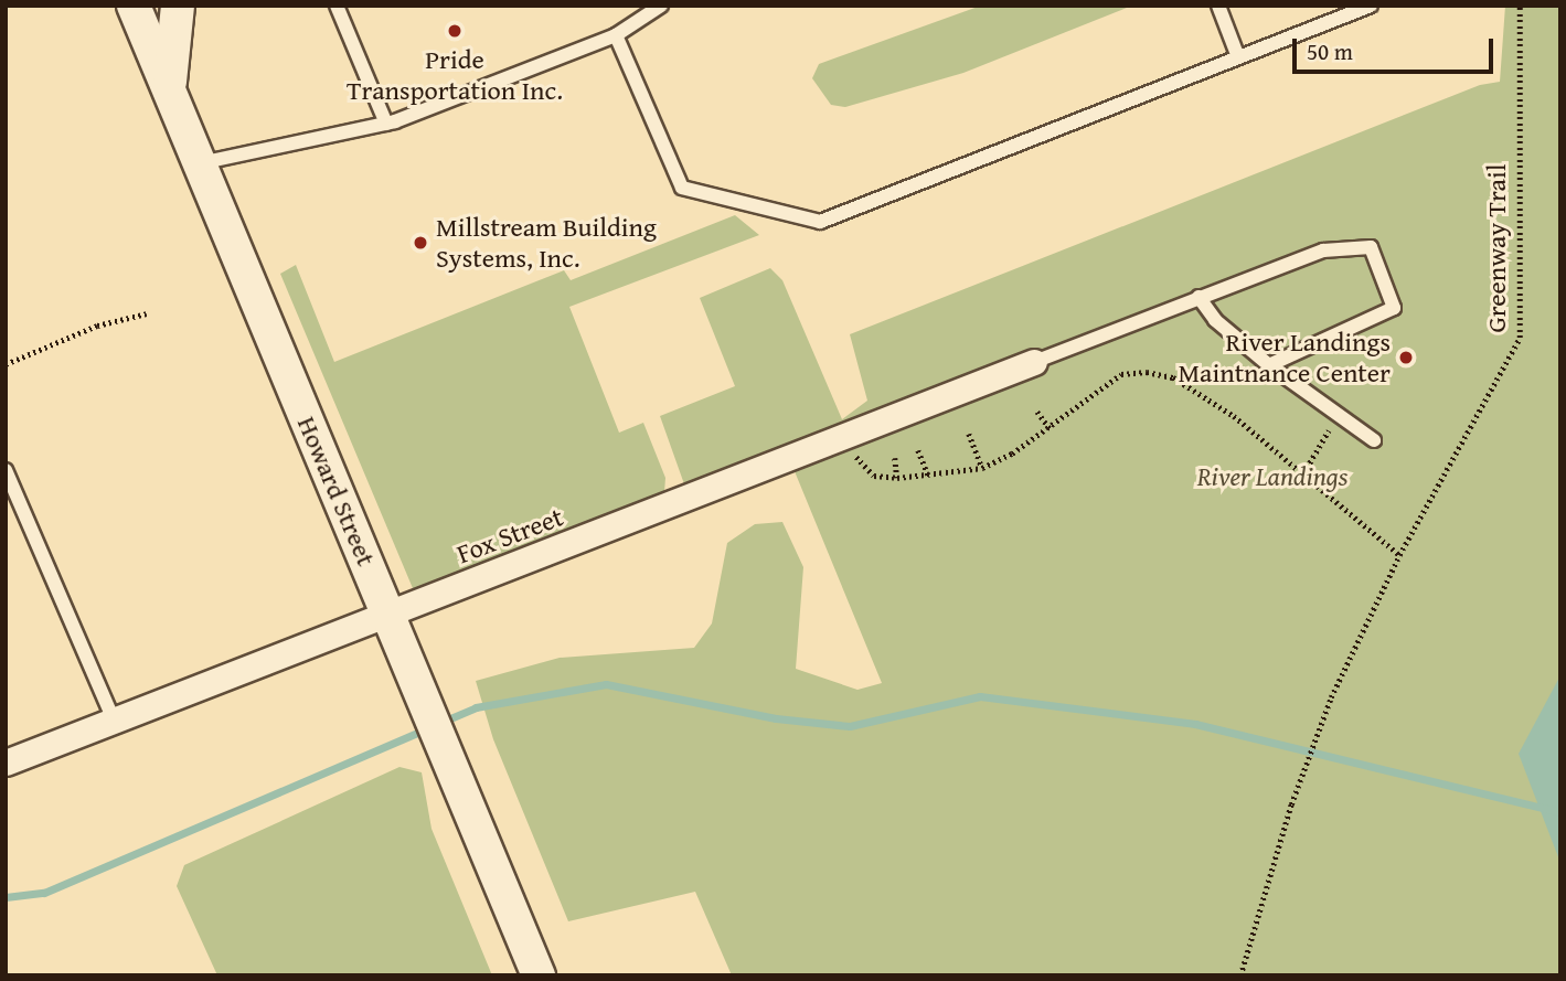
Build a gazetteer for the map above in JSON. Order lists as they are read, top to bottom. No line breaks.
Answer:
{"streets":{"street":["Howard Street","Fox Street"],"path":["Greenway Trail"]},"crossings":[["Howard Street","Fox Street"]],"parks":["River Landings"],"places":["Pride Transportation Inc.","Millstream Building Systems, Inc.","River Landings Maintnance Center"],"scale_bar":"50 m"}
